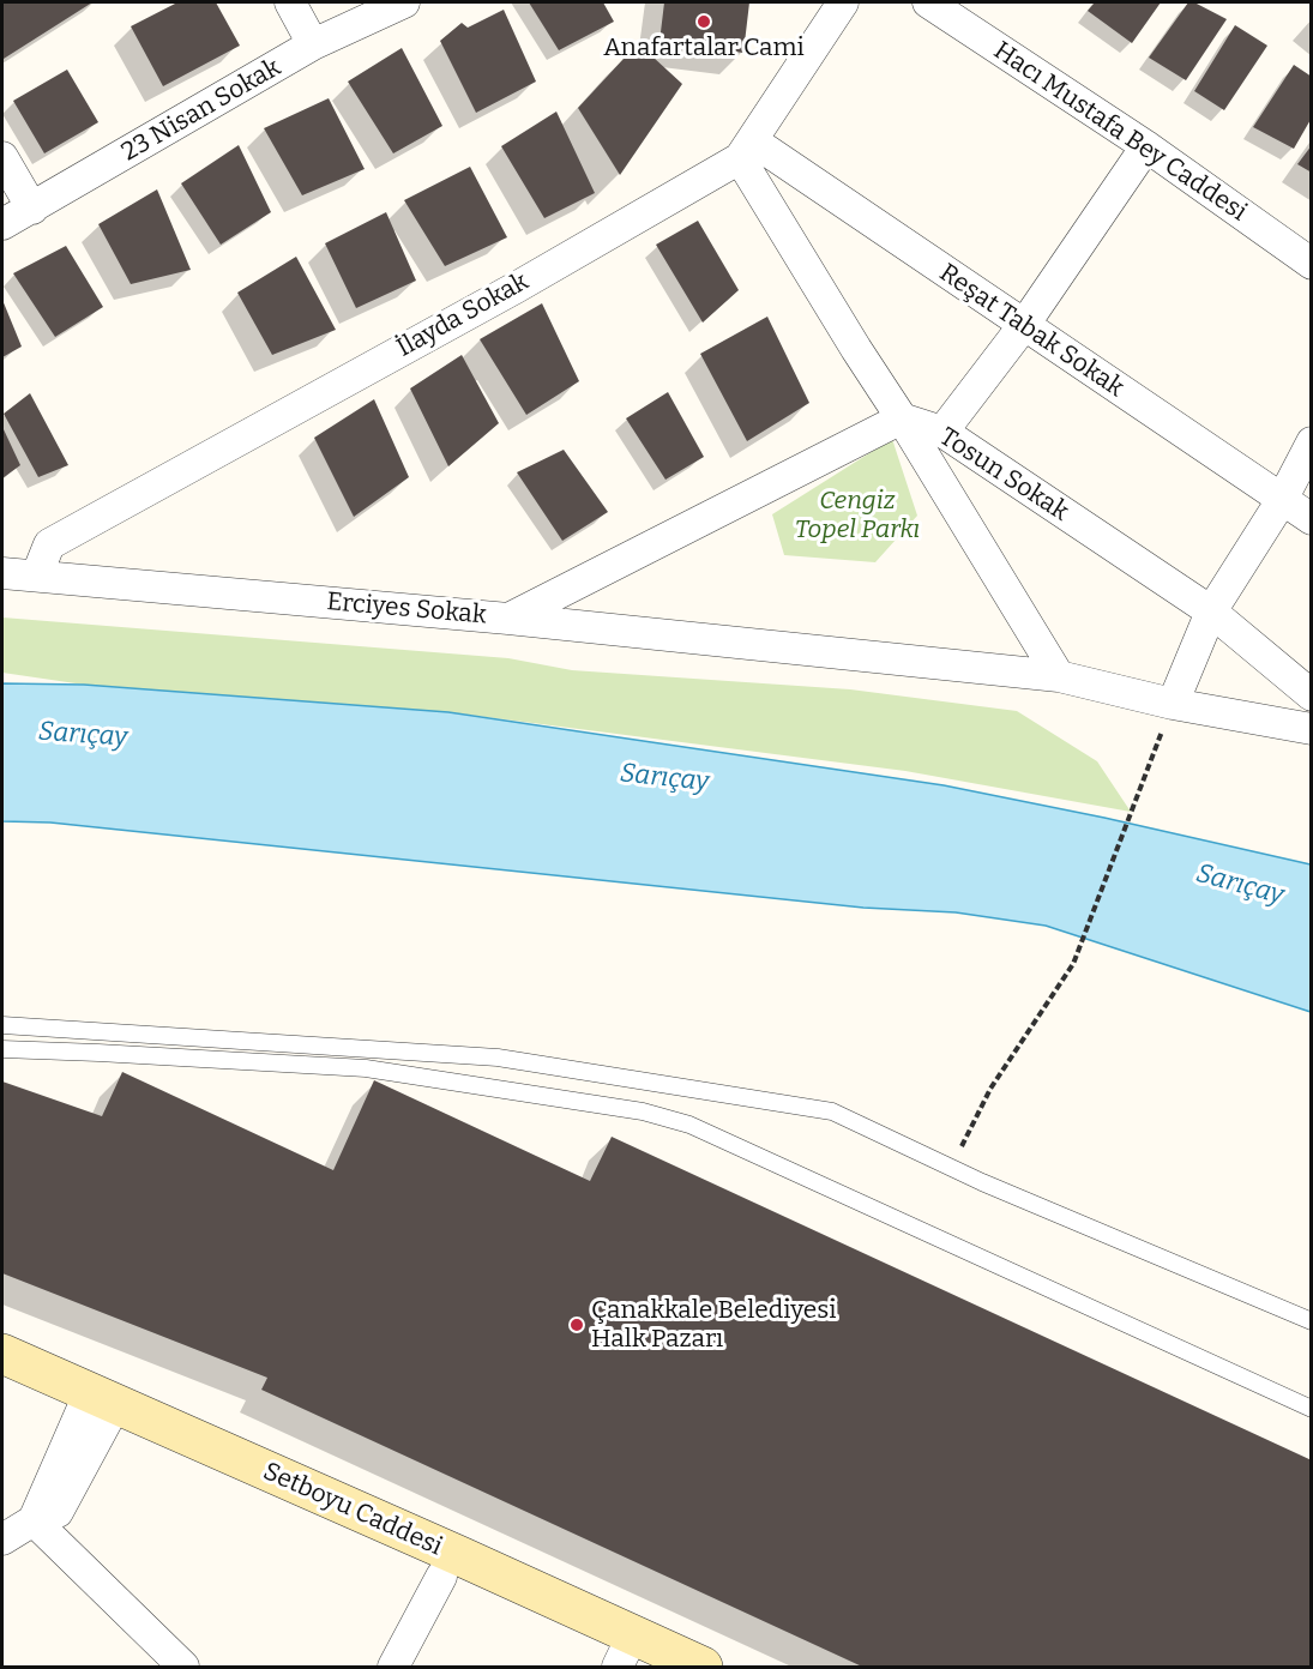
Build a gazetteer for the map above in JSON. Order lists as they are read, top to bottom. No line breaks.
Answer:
{"streets":{"main road":["Setboyu Caddesi"],"street":["23 Nisan Sokak","Hacı Mustafa Bey Caddesi","İlayda Sokak","Reşat Tabak Sokak","Tosun Sokak","Erciyes Sokak"]},"crossings":[["İlayda Sokak","Reşat Tabak Sokak"],["İlayda Sokak","Erciyes Sokak"],["Tosun Sokak","Erciyes Sokak"]],"water":["Sarıçay"],"parks":["Cengiz Topel Parkı"],"places":["Anafartalar Cami","Çanakkale Belediyesi Halk Pazarı"]}
